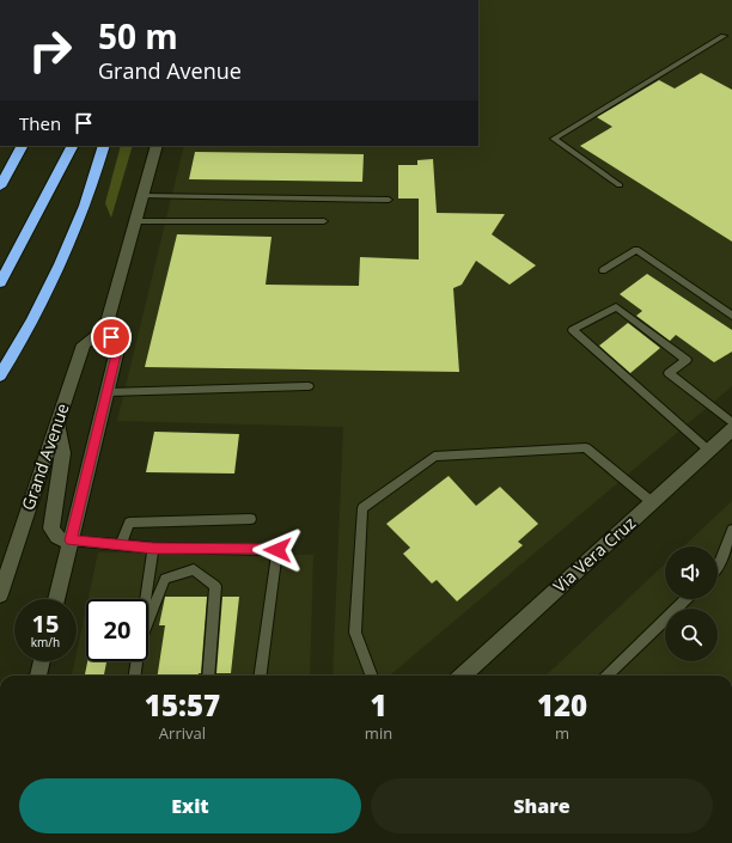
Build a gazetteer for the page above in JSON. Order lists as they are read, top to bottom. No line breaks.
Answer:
{"streets":{"main road":["Grand Avenue","Via Vera Cruz"]},"page":{"turn":["50 m","Grand Avenue"],"then":"Then","speed":"15 km/h","limit":"20","eta":["15:57","Arrival","1","min","120","m"],"buttons":["Exit","Share"]}}
